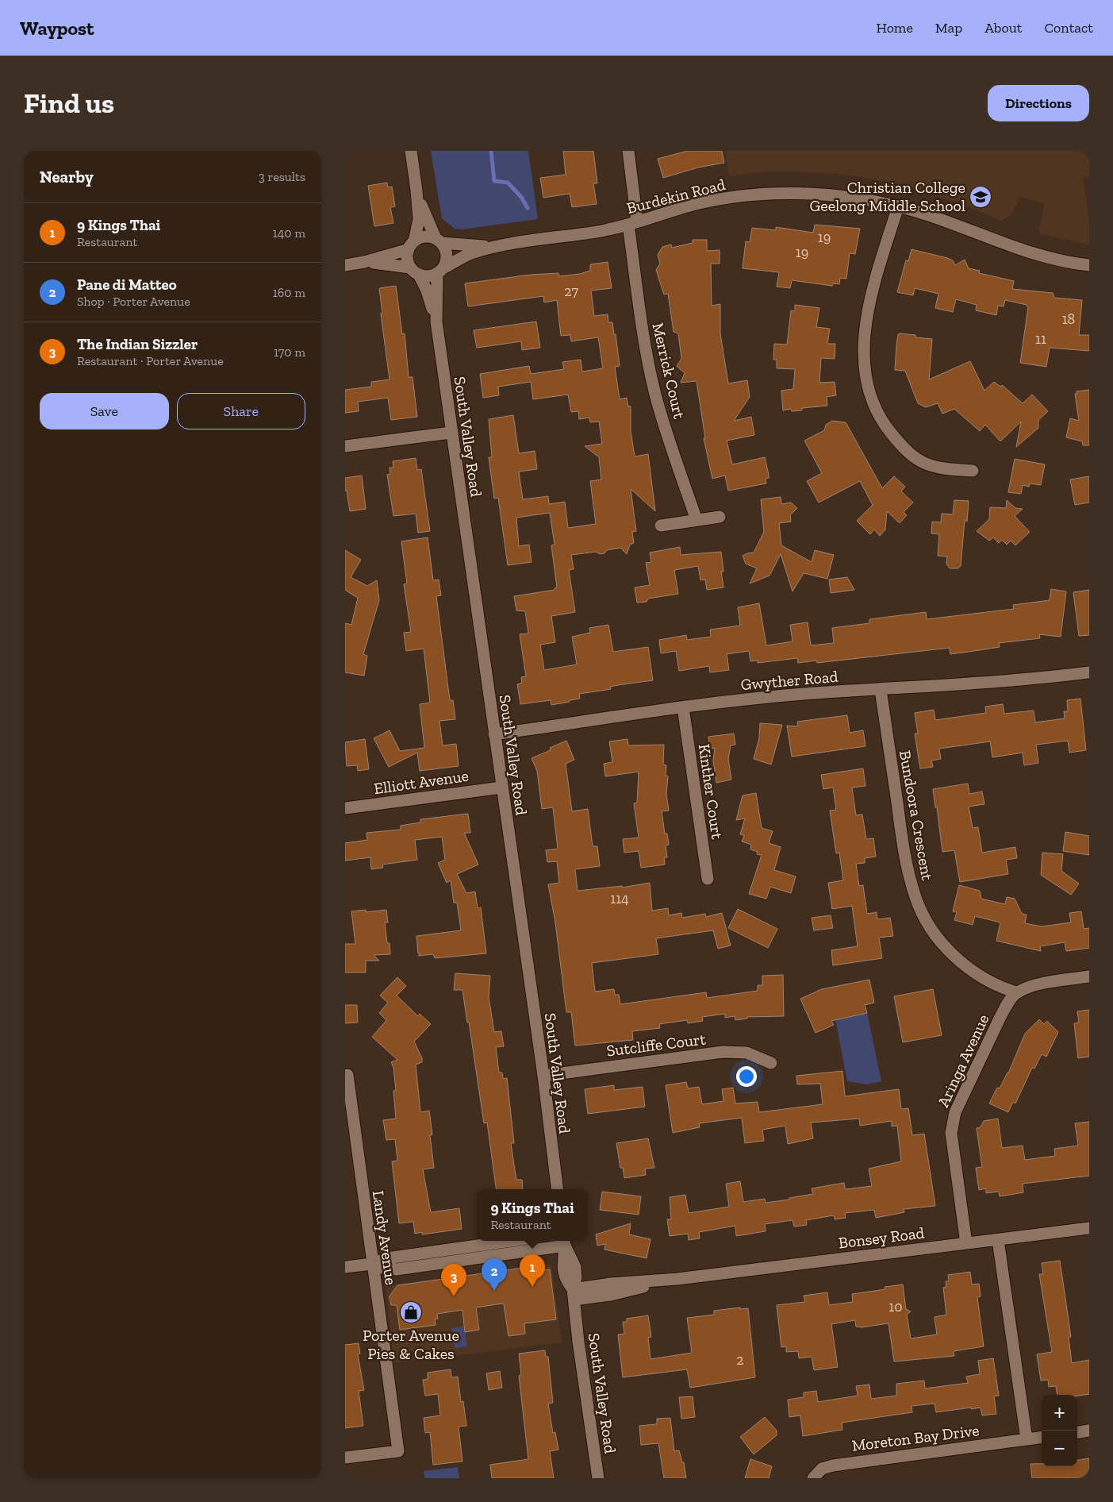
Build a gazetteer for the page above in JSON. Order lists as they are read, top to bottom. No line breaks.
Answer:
{"streets":{"street":["Burdekin Road","Merrick Court","South Valley Road","Gwyther Road","Elliott Avenue","Kinther Court","Bundoora Crescent","Sutcliffe Court","Aringa Avenue","Landy Avenue","Bonsey Road","Moreton Bay Drive"]},"crossings":[["Burdekin Road","Merrick Court"],["Burdekin Road","South Valley Road"],["South Valley Road","Gwyther Road"],["South Valley Road","Elliott Avenue"],["South Valley Road","Sutcliffe Court"],["South Valley Road","Bonsey Road"],["Gwyther Road","Kinther Court"],["Gwyther Road","Bundoora Crescent"],["Bundoora Crescent","Aringa Avenue"],["Aringa Avenue","Bonsey Road"]],"places":{"school or university":["Christian College Geelong Middle School"],"shop":["Porter Avenue Pies & Cakes"]},"house_numbers":["19","19","27","18","11","114","10","2"],"page":{"header":"Waypost","nav":["Home","Map","About","Contact"],"buttons":["Directions",["Save","Share"]],"title":"Find us","heading":["Nearby","3 results"],"list":[{"mark":"1","name":"9 Kings Thai","note":"Restaurant","value":"140 m"},{"mark":"2","name":"Pane di Matteo","note":"Shop · Porter Avenue","value":"160 m"},{"mark":"3","name":"The Indian Sizzler","note":"Restaurant · Porter Avenue","value":"170 m"}],"popup":["9 Kings Thai","Restaurant"],"pins":["1","2","3"],"map_buttons":["+","−"]}}
